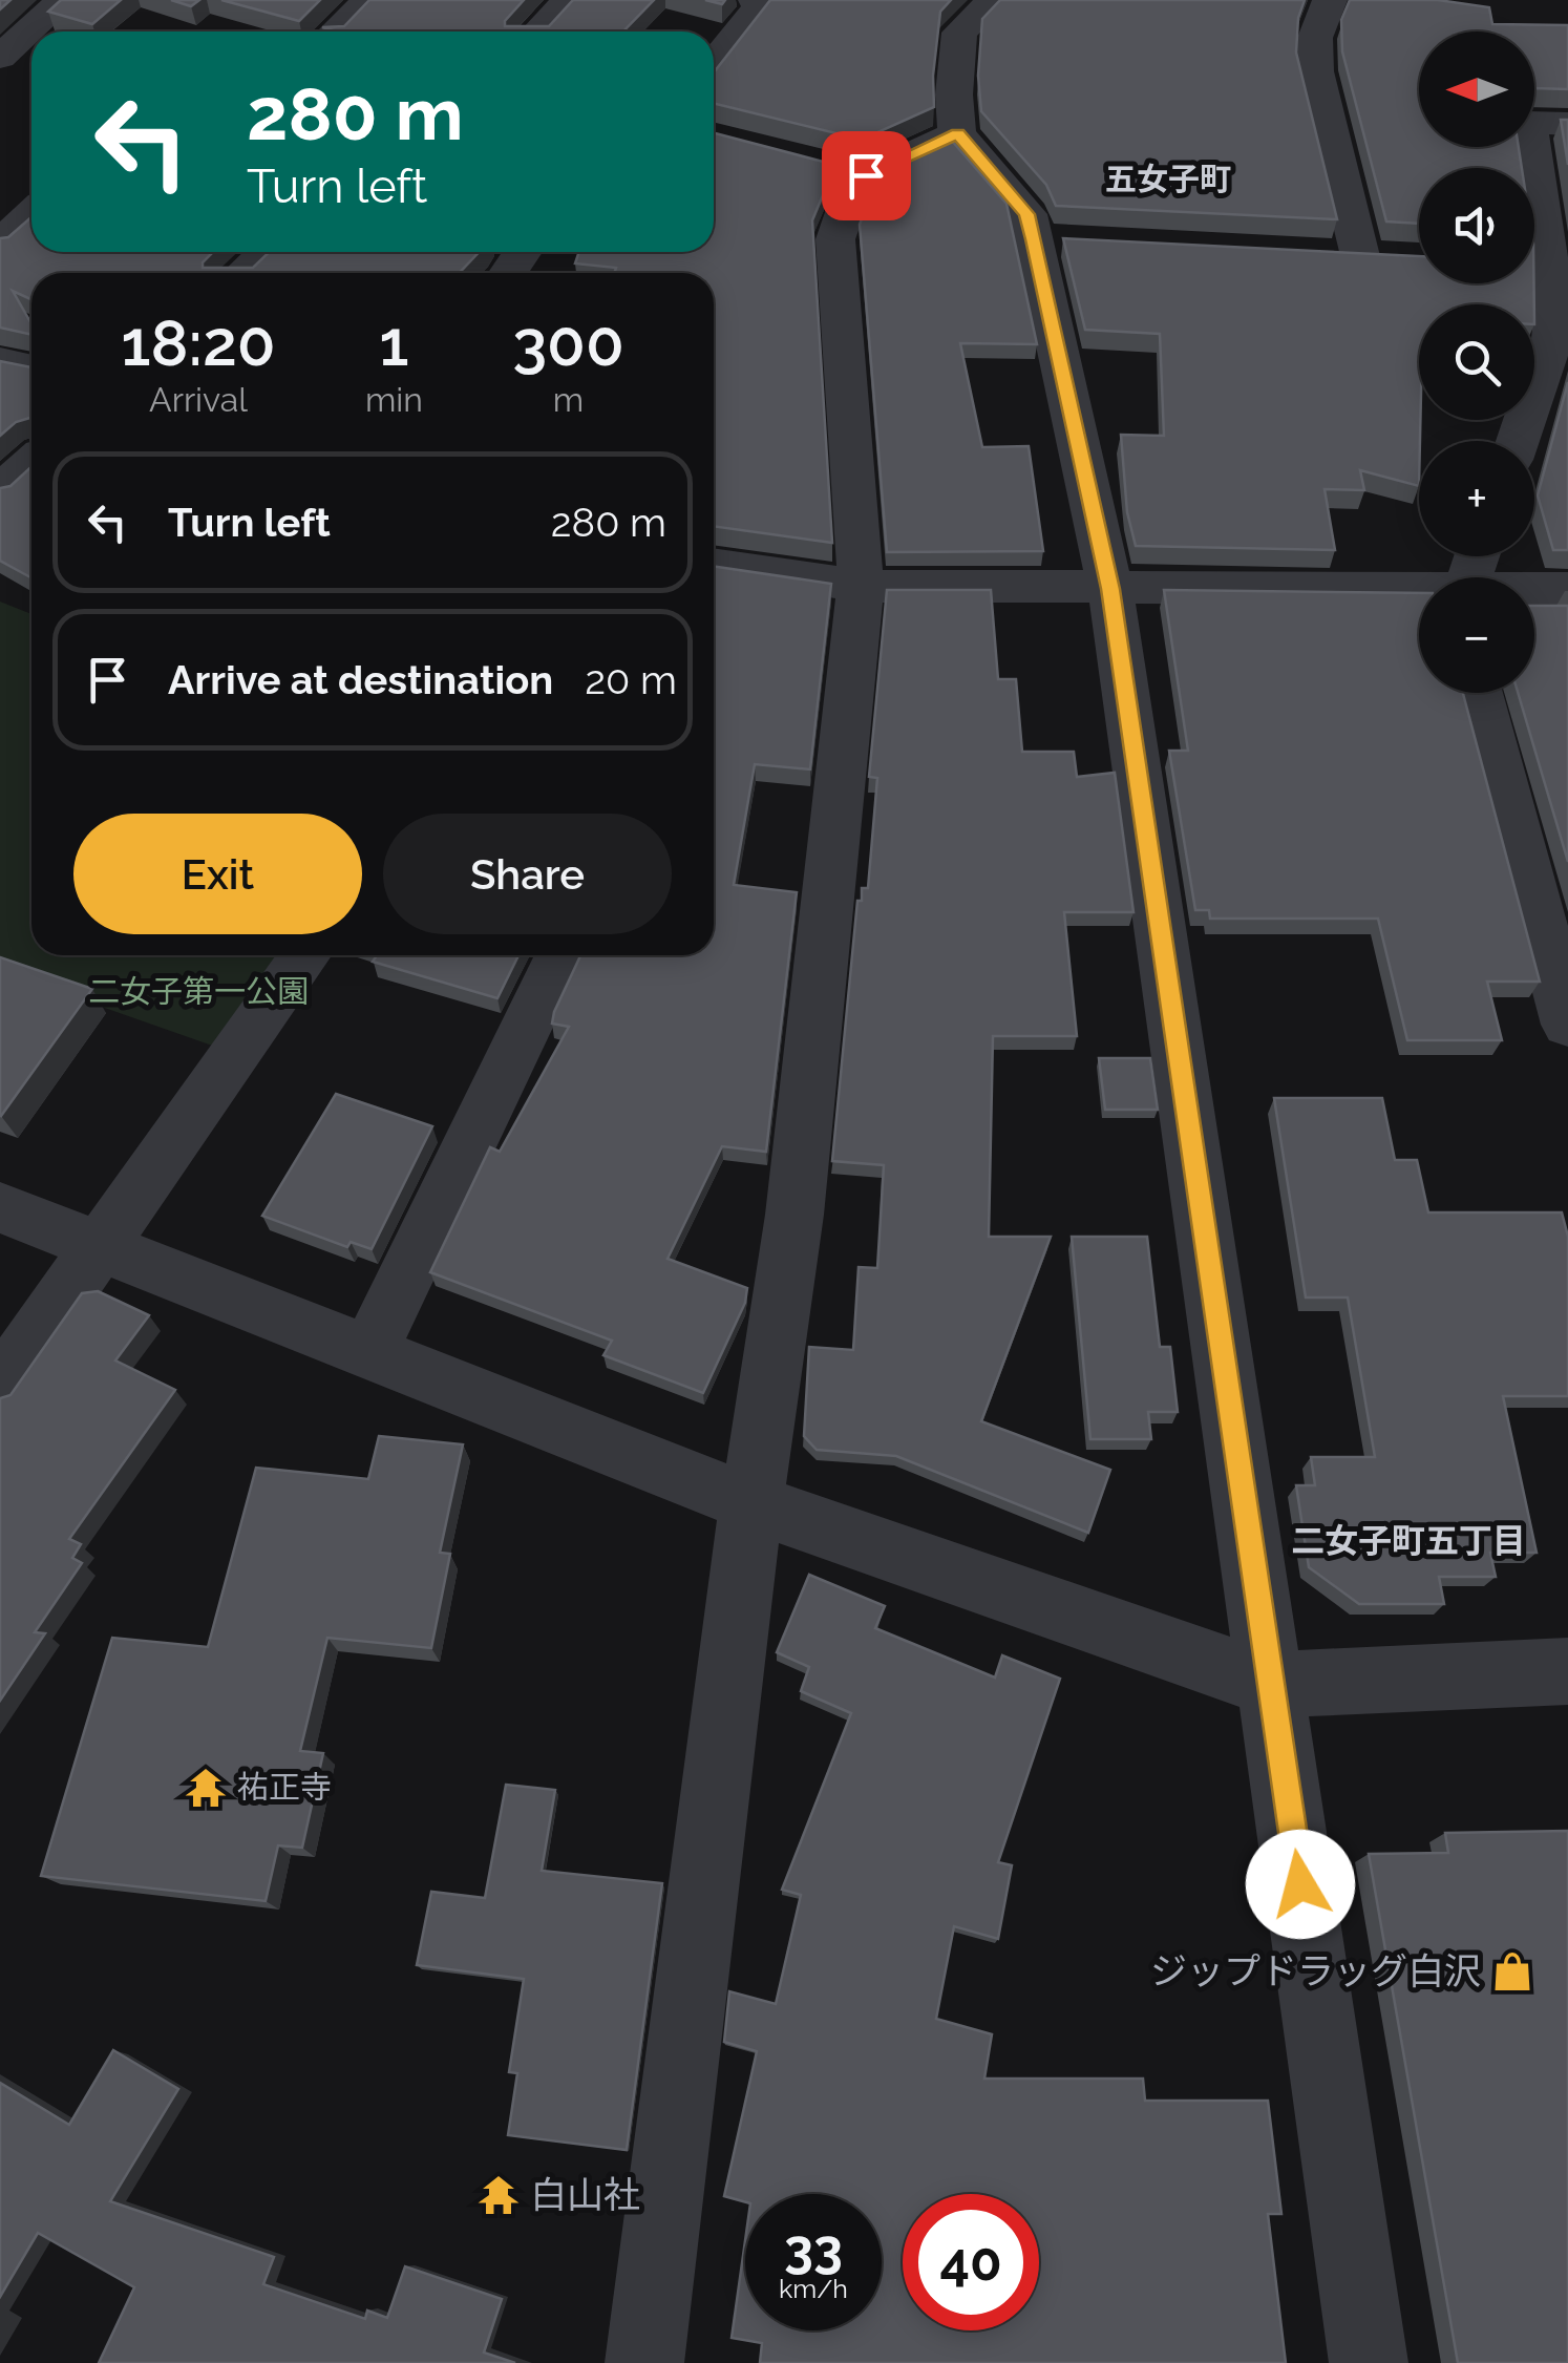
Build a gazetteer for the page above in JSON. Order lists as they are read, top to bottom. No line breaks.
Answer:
{"districts":["五女子町","二女子町五丁目"],"parks":["二女子第一公園"],"places":{"temple":["祐正寺","白山社"],"shop":["ジップドラッグ白沢"]},"north":"left","page":{"map_buttons":["+","−"],"turn":["280 m","Turn left"],"eta":["18:20","Arrival","1","min","300","m"],"list":[{"name":"Turn left","value":"280 m"},{"name":"Arrive at destination","value":"20 m"}],"buttons":["Exit","Share"],"speed":"33 km/h","limit":"40"}}
